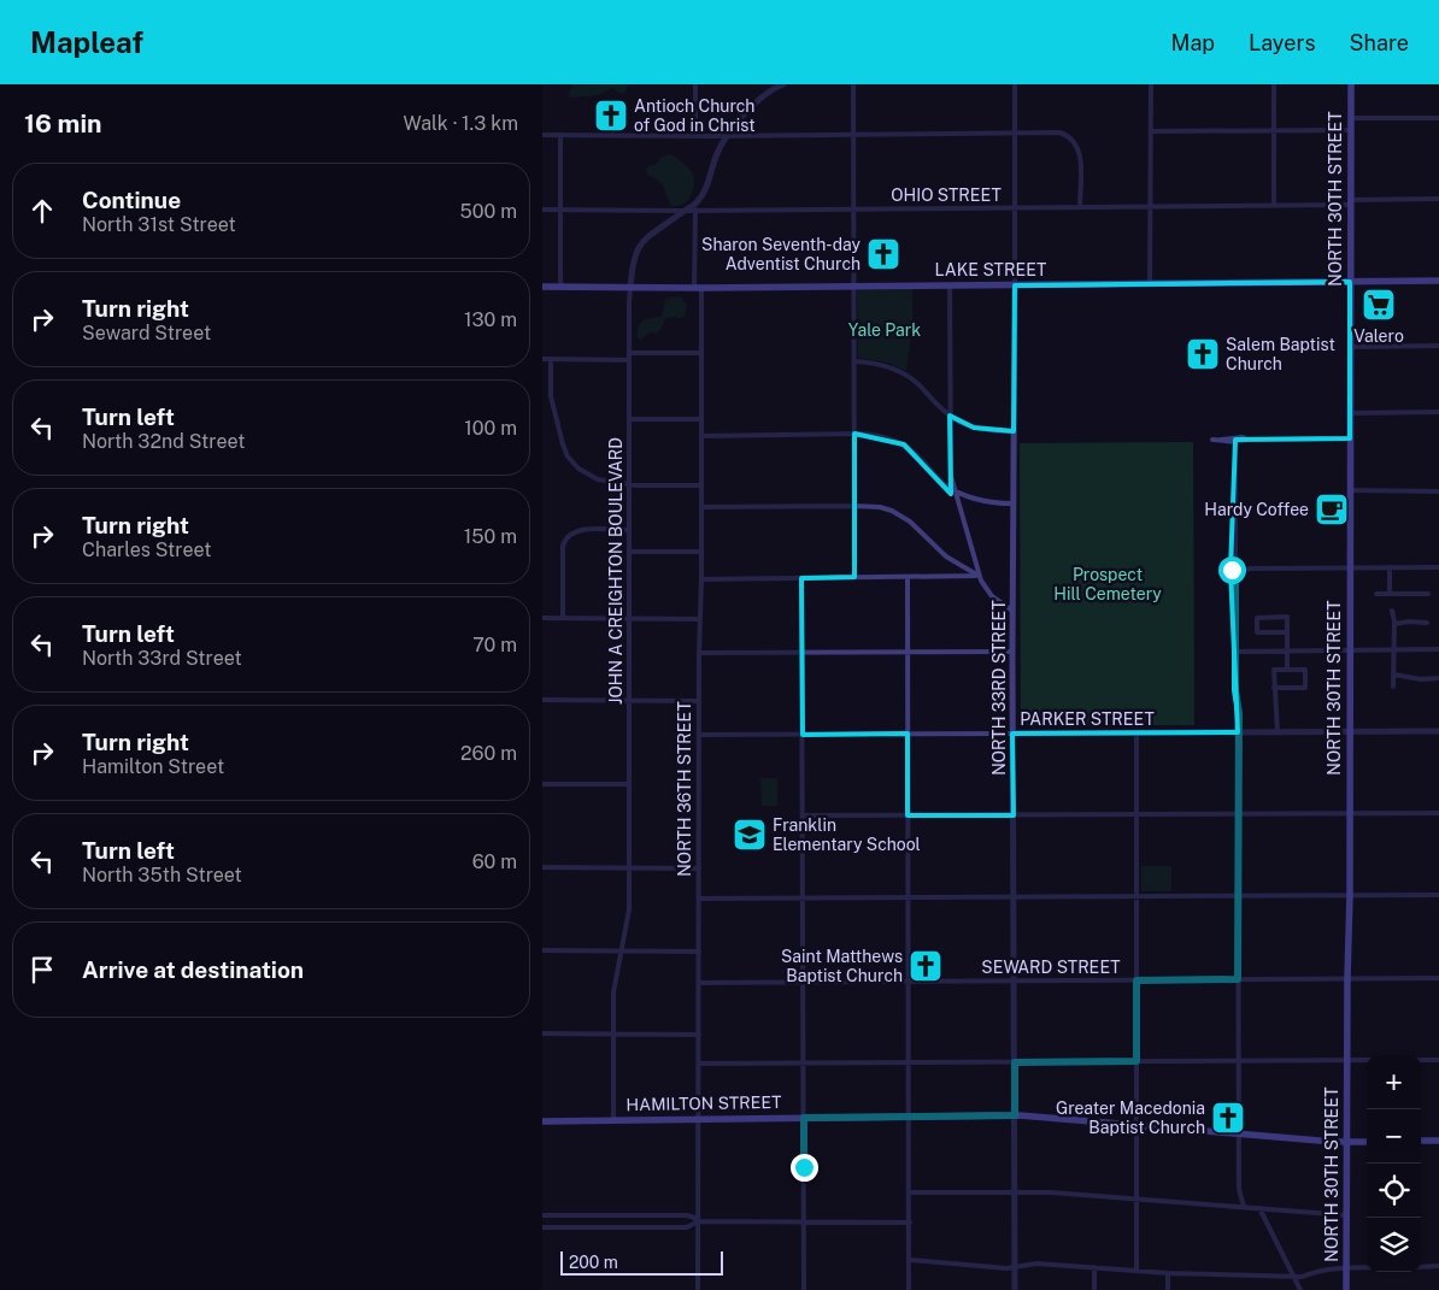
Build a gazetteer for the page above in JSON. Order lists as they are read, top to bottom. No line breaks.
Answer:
{"streets":{"main road":["NORTH 30TH STREET","LAKE STREET","HAMILTON STREET"],"street":["OHIO STREET","JOHN A CREIGHTON BOULEVARD","NORTH 33RD STREET","PARKER STREET","NORTH 36TH STREET","SEWARD STREET"]},"crossings":[["OHIO STREET","NORTH 30TH STREET"],["OHIO STREET","JOHN A CREIGHTON BOULEVARD"],["OHIO STREET","NORTH 33RD STREET"],["OHIO STREET","NORTH 36TH STREET"],["NORTH 30TH STREET","LAKE STREET"],["NORTH 30TH STREET","PARKER STREET"],["NORTH 30TH STREET","SEWARD STREET"],["NORTH 30TH STREET","HAMILTON STREET"],["LAKE STREET","JOHN A CREIGHTON BOULEVARD"],["LAKE STREET","NORTH 33RD STREET"],["LAKE STREET","NORTH 36TH STREET"],["JOHN A CREIGHTON BOULEVARD","NORTH 36TH STREET"],["JOHN A CREIGHTON BOULEVARD","HAMILTON STREET"],["NORTH 33RD STREET","PARKER STREET"],["NORTH 33RD STREET","SEWARD STREET"],["NORTH 33RD STREET","HAMILTON STREET"],["PARKER STREET","NORTH 36TH STREET"],["NORTH 36TH STREET","SEWARD STREET"],["NORTH 36TH STREET","HAMILTON STREET"]],"parks":["Yale Park","Prospect Hill Cemetery"],"places":{"church":["Antioch Church of God in Christ","Sharon Seventh-day Adventist Church","Salem Baptist Church","Saint Matthews Baptist Church","Greater Macedonia Baptist Church"],"supermarket":["Valero"],"cafe":["Hardy Coffee"],"school or university":["Franklin Elementary School"]},"scale_bar":"200 m","page":{"header":"Mapleaf","nav":["Map","Layers","Share"],"heading":["16 min","Walk · 1.3 km"],"list":[["Continue","North 31st Street","500 m"],["Turn right","Seward Street","130 m"],["Turn left","North 32nd Street","100 m"],["Turn right","Charles Street","150 m"],["Turn left","North 33rd Street","70 m"],["Turn right","Hamilton Street","260 m"],["Turn left","North 35th Street","60 m"],"Arrive at destination"],"map_buttons":["+","−"],"scale":"200 m"}}
